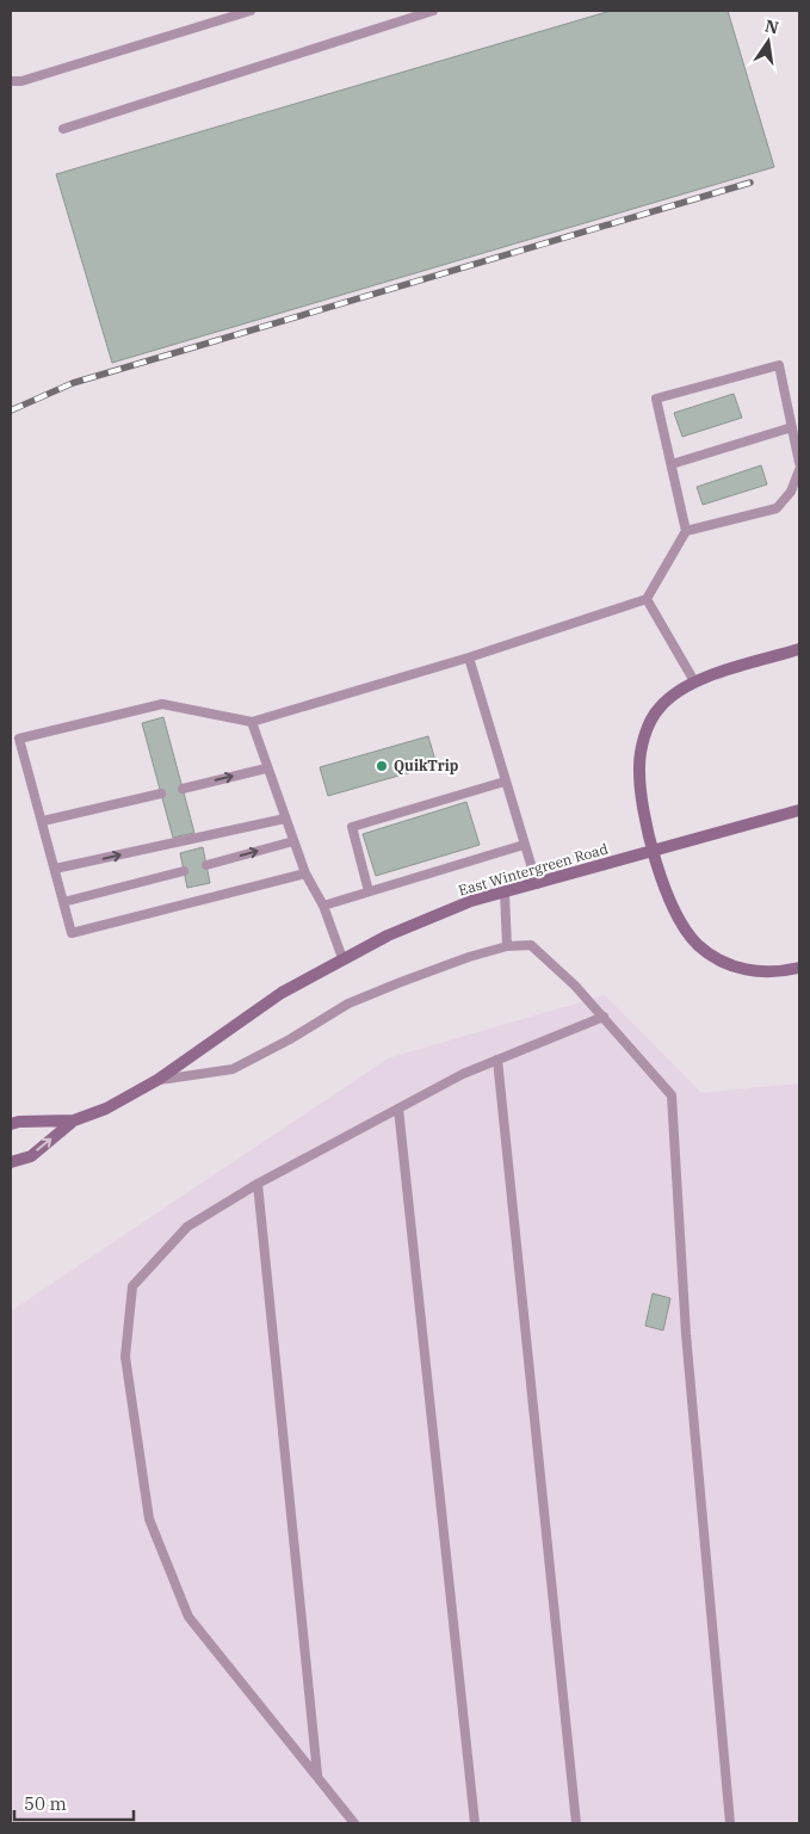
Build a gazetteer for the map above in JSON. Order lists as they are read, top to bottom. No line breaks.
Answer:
{"streets":{"main road":["East Wintergreen Road"]},"places":["QuikTrip"],"scale_bar":"50 m","north":"top"}
